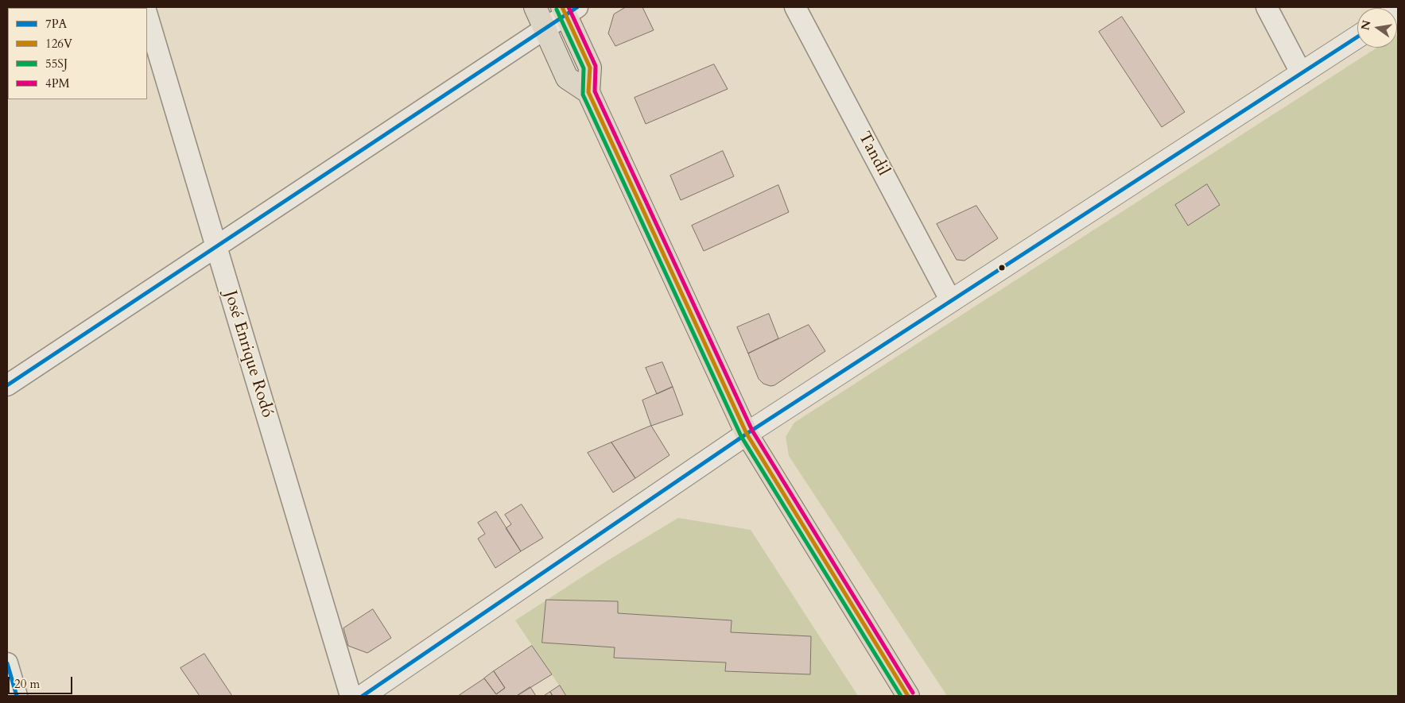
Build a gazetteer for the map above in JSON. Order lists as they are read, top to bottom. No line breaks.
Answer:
{"streets":{"street":["Tandil","José Enrique Rodó"]},"lines":["transit line 7PA","transit line 126V","transit line 4PM","transit line 55SJ"],"legend":["7PA","126V","55SJ","4PM"],"scale_bar":"20 m","north":"left"}
